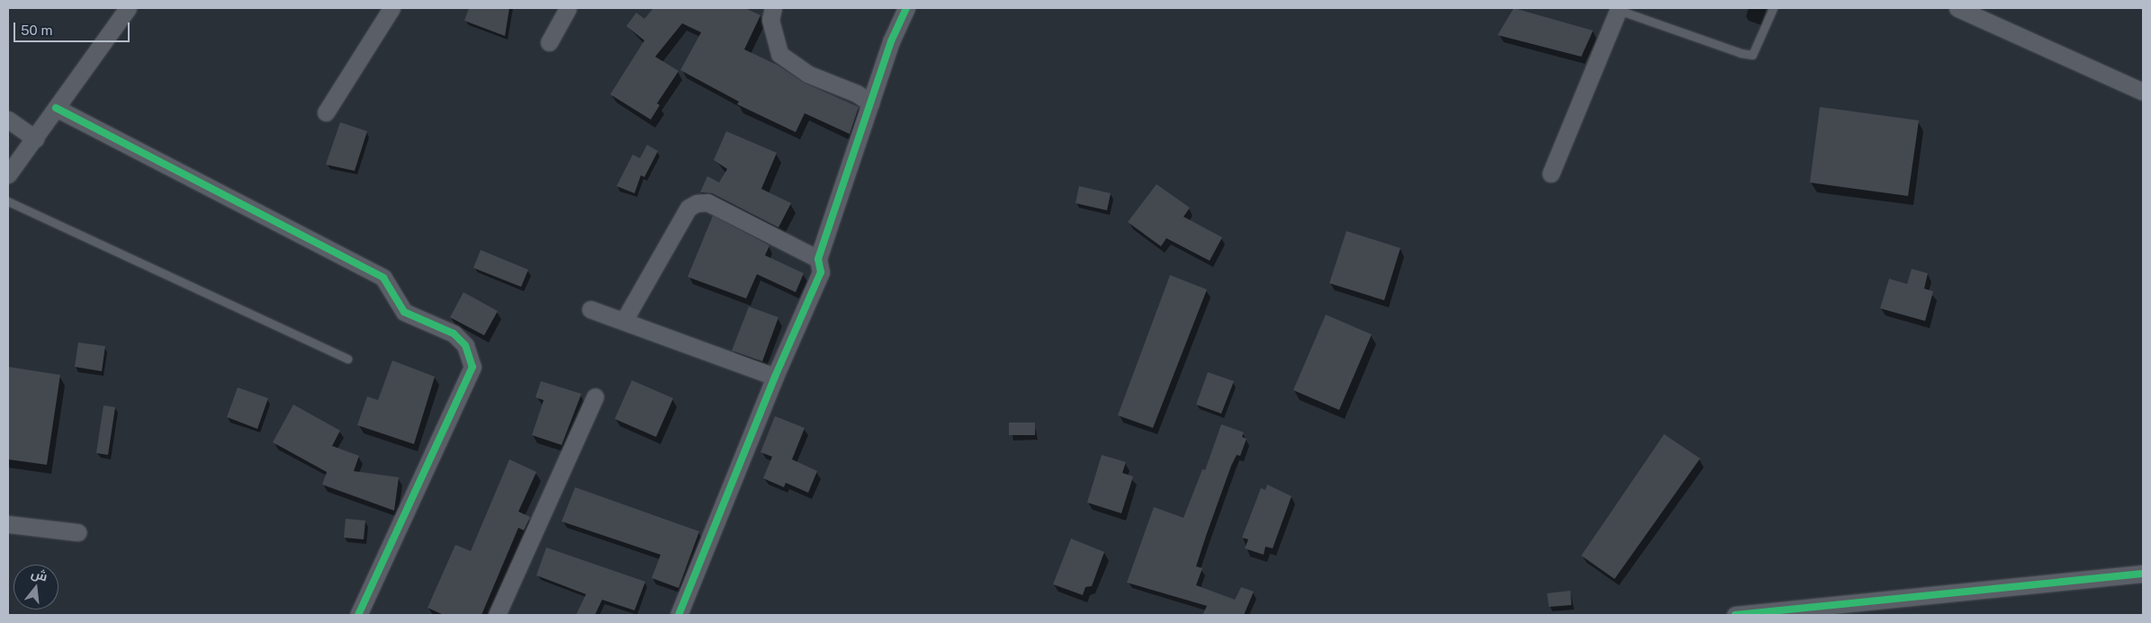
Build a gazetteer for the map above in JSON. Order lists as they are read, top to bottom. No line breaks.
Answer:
{"scale_bar":"50 m","north":"top"}
